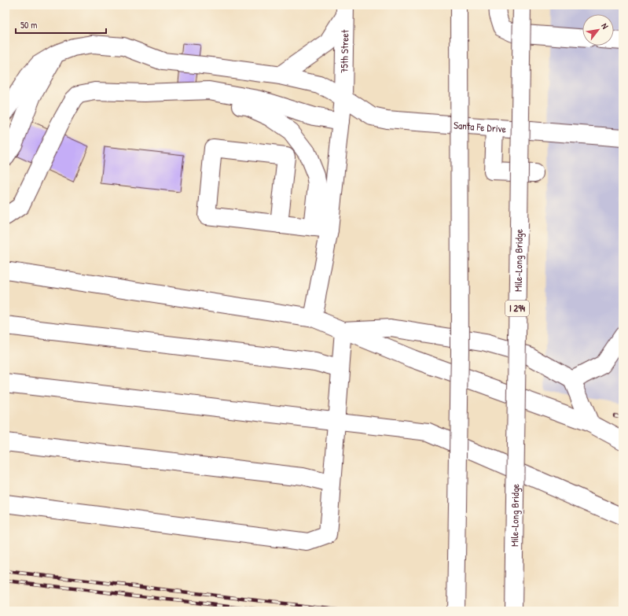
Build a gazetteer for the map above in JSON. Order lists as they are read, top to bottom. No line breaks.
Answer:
{"streets":{"main road":["75th Street","Santa Fe Drive","Mile-Long Bridge","I 294"]},"crossings":[["75th Street","Santa Fe Drive"]],"scale_bar":"50 m","north":"top right"}
